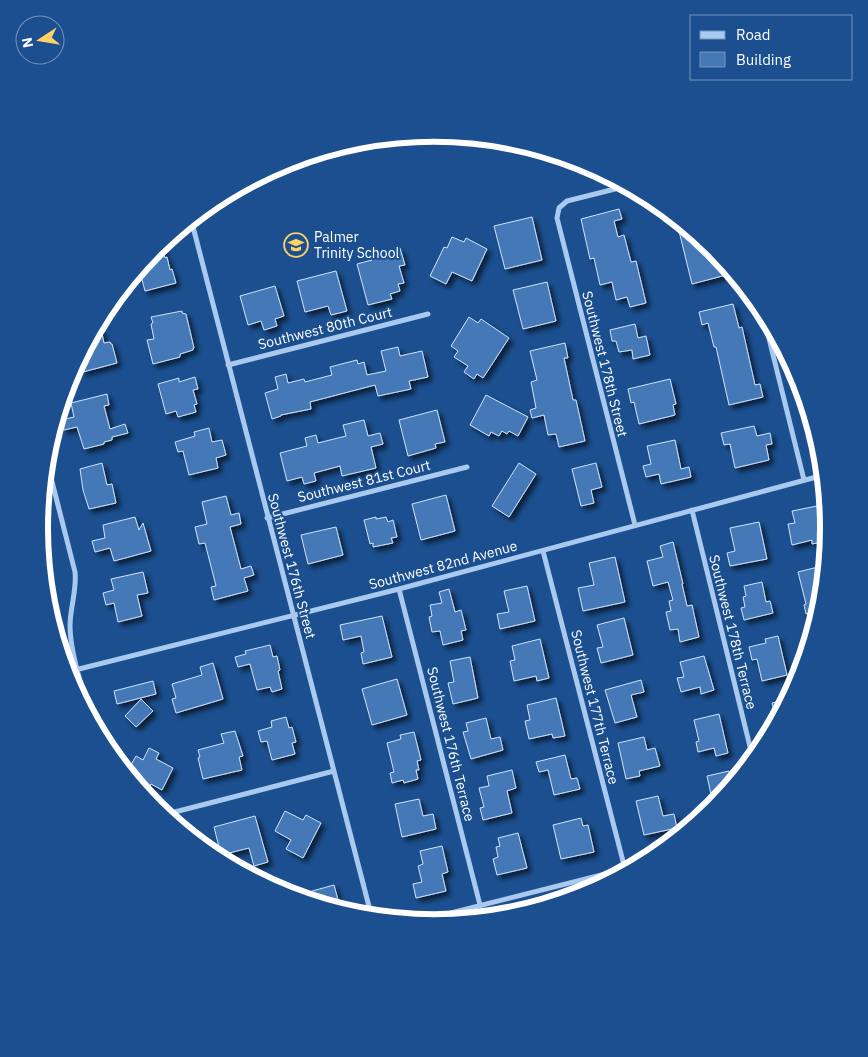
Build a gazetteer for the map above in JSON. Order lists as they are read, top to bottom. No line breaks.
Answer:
{"streets":{"street":["Southwest 80th Court","Southwest 178th Street","Southwest 81st Court","Southwest 82nd Avenue","Southwest 176th Street","Southwest 178th Terrace","Southwest 177th Terrace","Southwest 176th Terrace"]},"crossings":[["Southwest 80th Court","Southwest 176th Street"],["Southwest 178th Street","Southwest 82nd Avenue"],["Southwest 81st Court","Southwest 176th Street"],["Southwest 82nd Avenue","Southwest 176th Street"],["Southwest 82nd Avenue","Southwest 178th Terrace"],["Southwest 82nd Avenue","Southwest 177th Terrace"],["Southwest 82nd Avenue","Southwest 176th Terrace"]],"places":{"school or university":["Palmer Trinity School"]},"legend":["Road","Building"],"north":"left"}
